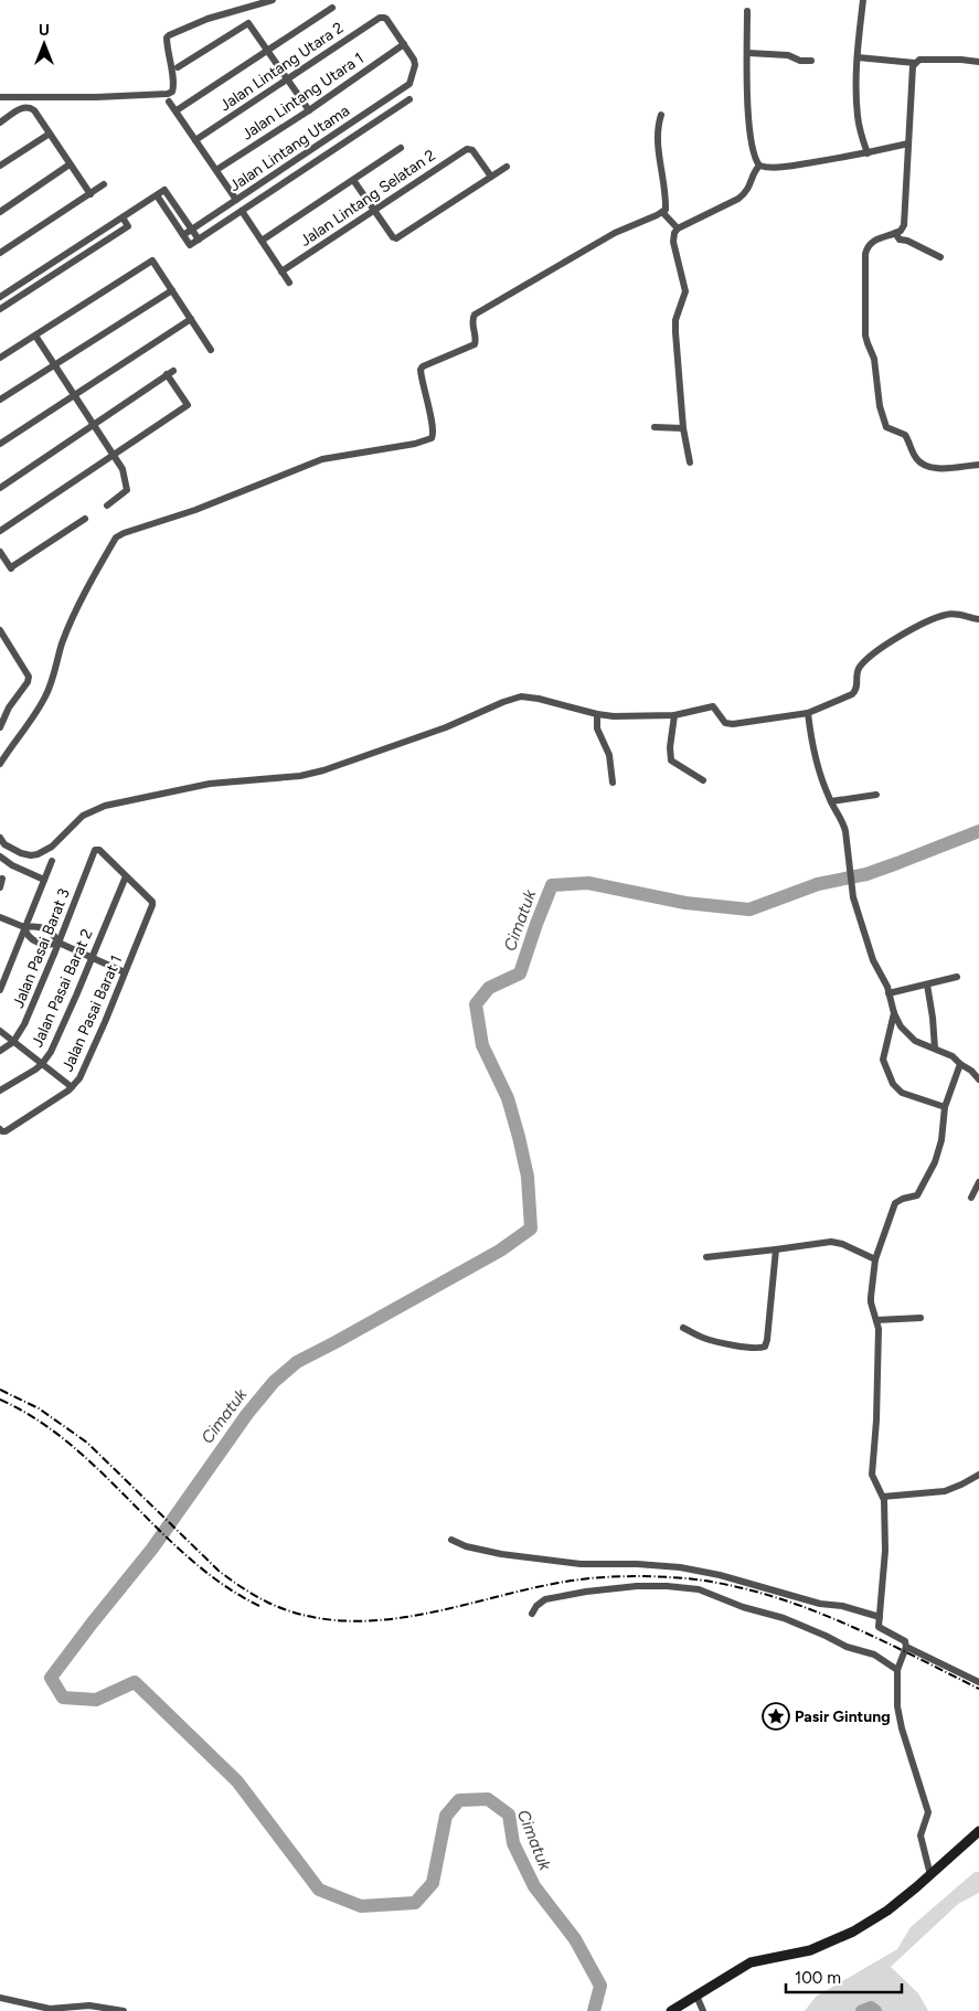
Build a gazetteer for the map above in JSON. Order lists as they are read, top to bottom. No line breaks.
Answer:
{"streets":{"street":["Jalan Lintang Utara 2","Jalan Lintang Utara 1","Jalan Lintang Utama","Jalan Lintang Selatan 2","Jalan Pasai Barat 3","Jalan Pasai Barat 2","Jalan Pasai Barat 1"]},"crossings":[["Jalan Lintang Utara 2","Jalan Lintang Utara 1"],["Jalan Lintang Utara 2","Jalan Lintang Utama"],["Jalan Lintang Utara 1","Jalan Lintang Utama"],["Jalan Pasai Barat 3","Jalan Pasai Barat 2"],["Jalan Pasai Barat 3","Jalan Pasai Barat 1"],["Jalan Pasai Barat 2","Jalan Pasai Barat 1"]],"water":["Cimatuk"],"places":{"place":["Pasir Gintung"]},"scale_bar":"100 m","north":"top"}
